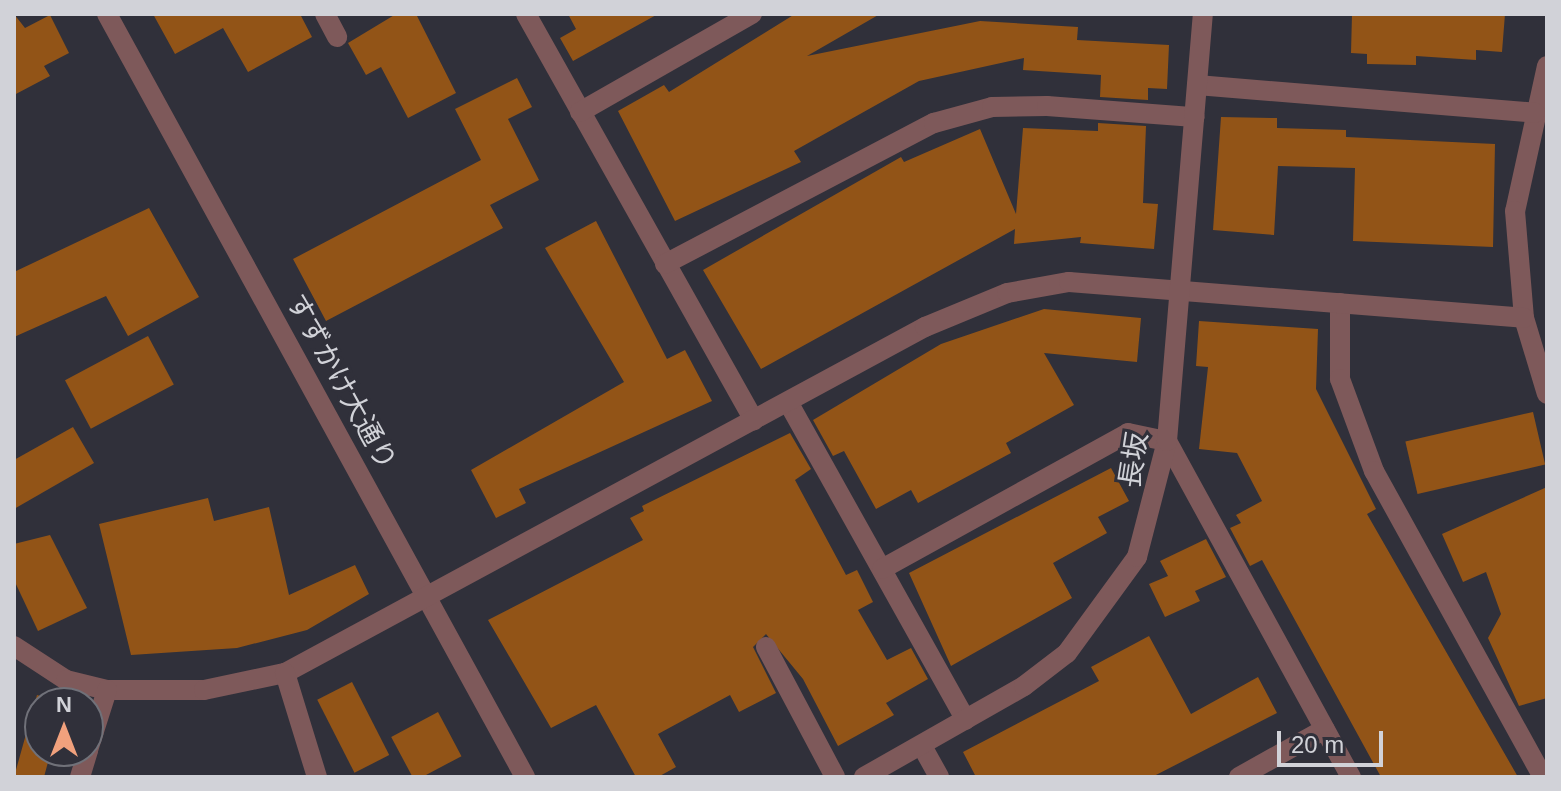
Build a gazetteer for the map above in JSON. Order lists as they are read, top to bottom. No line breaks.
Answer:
{"streets":{"street":["すずかけ大通り","長坂"]},"scale_bar":"20 m","north":"top"}
